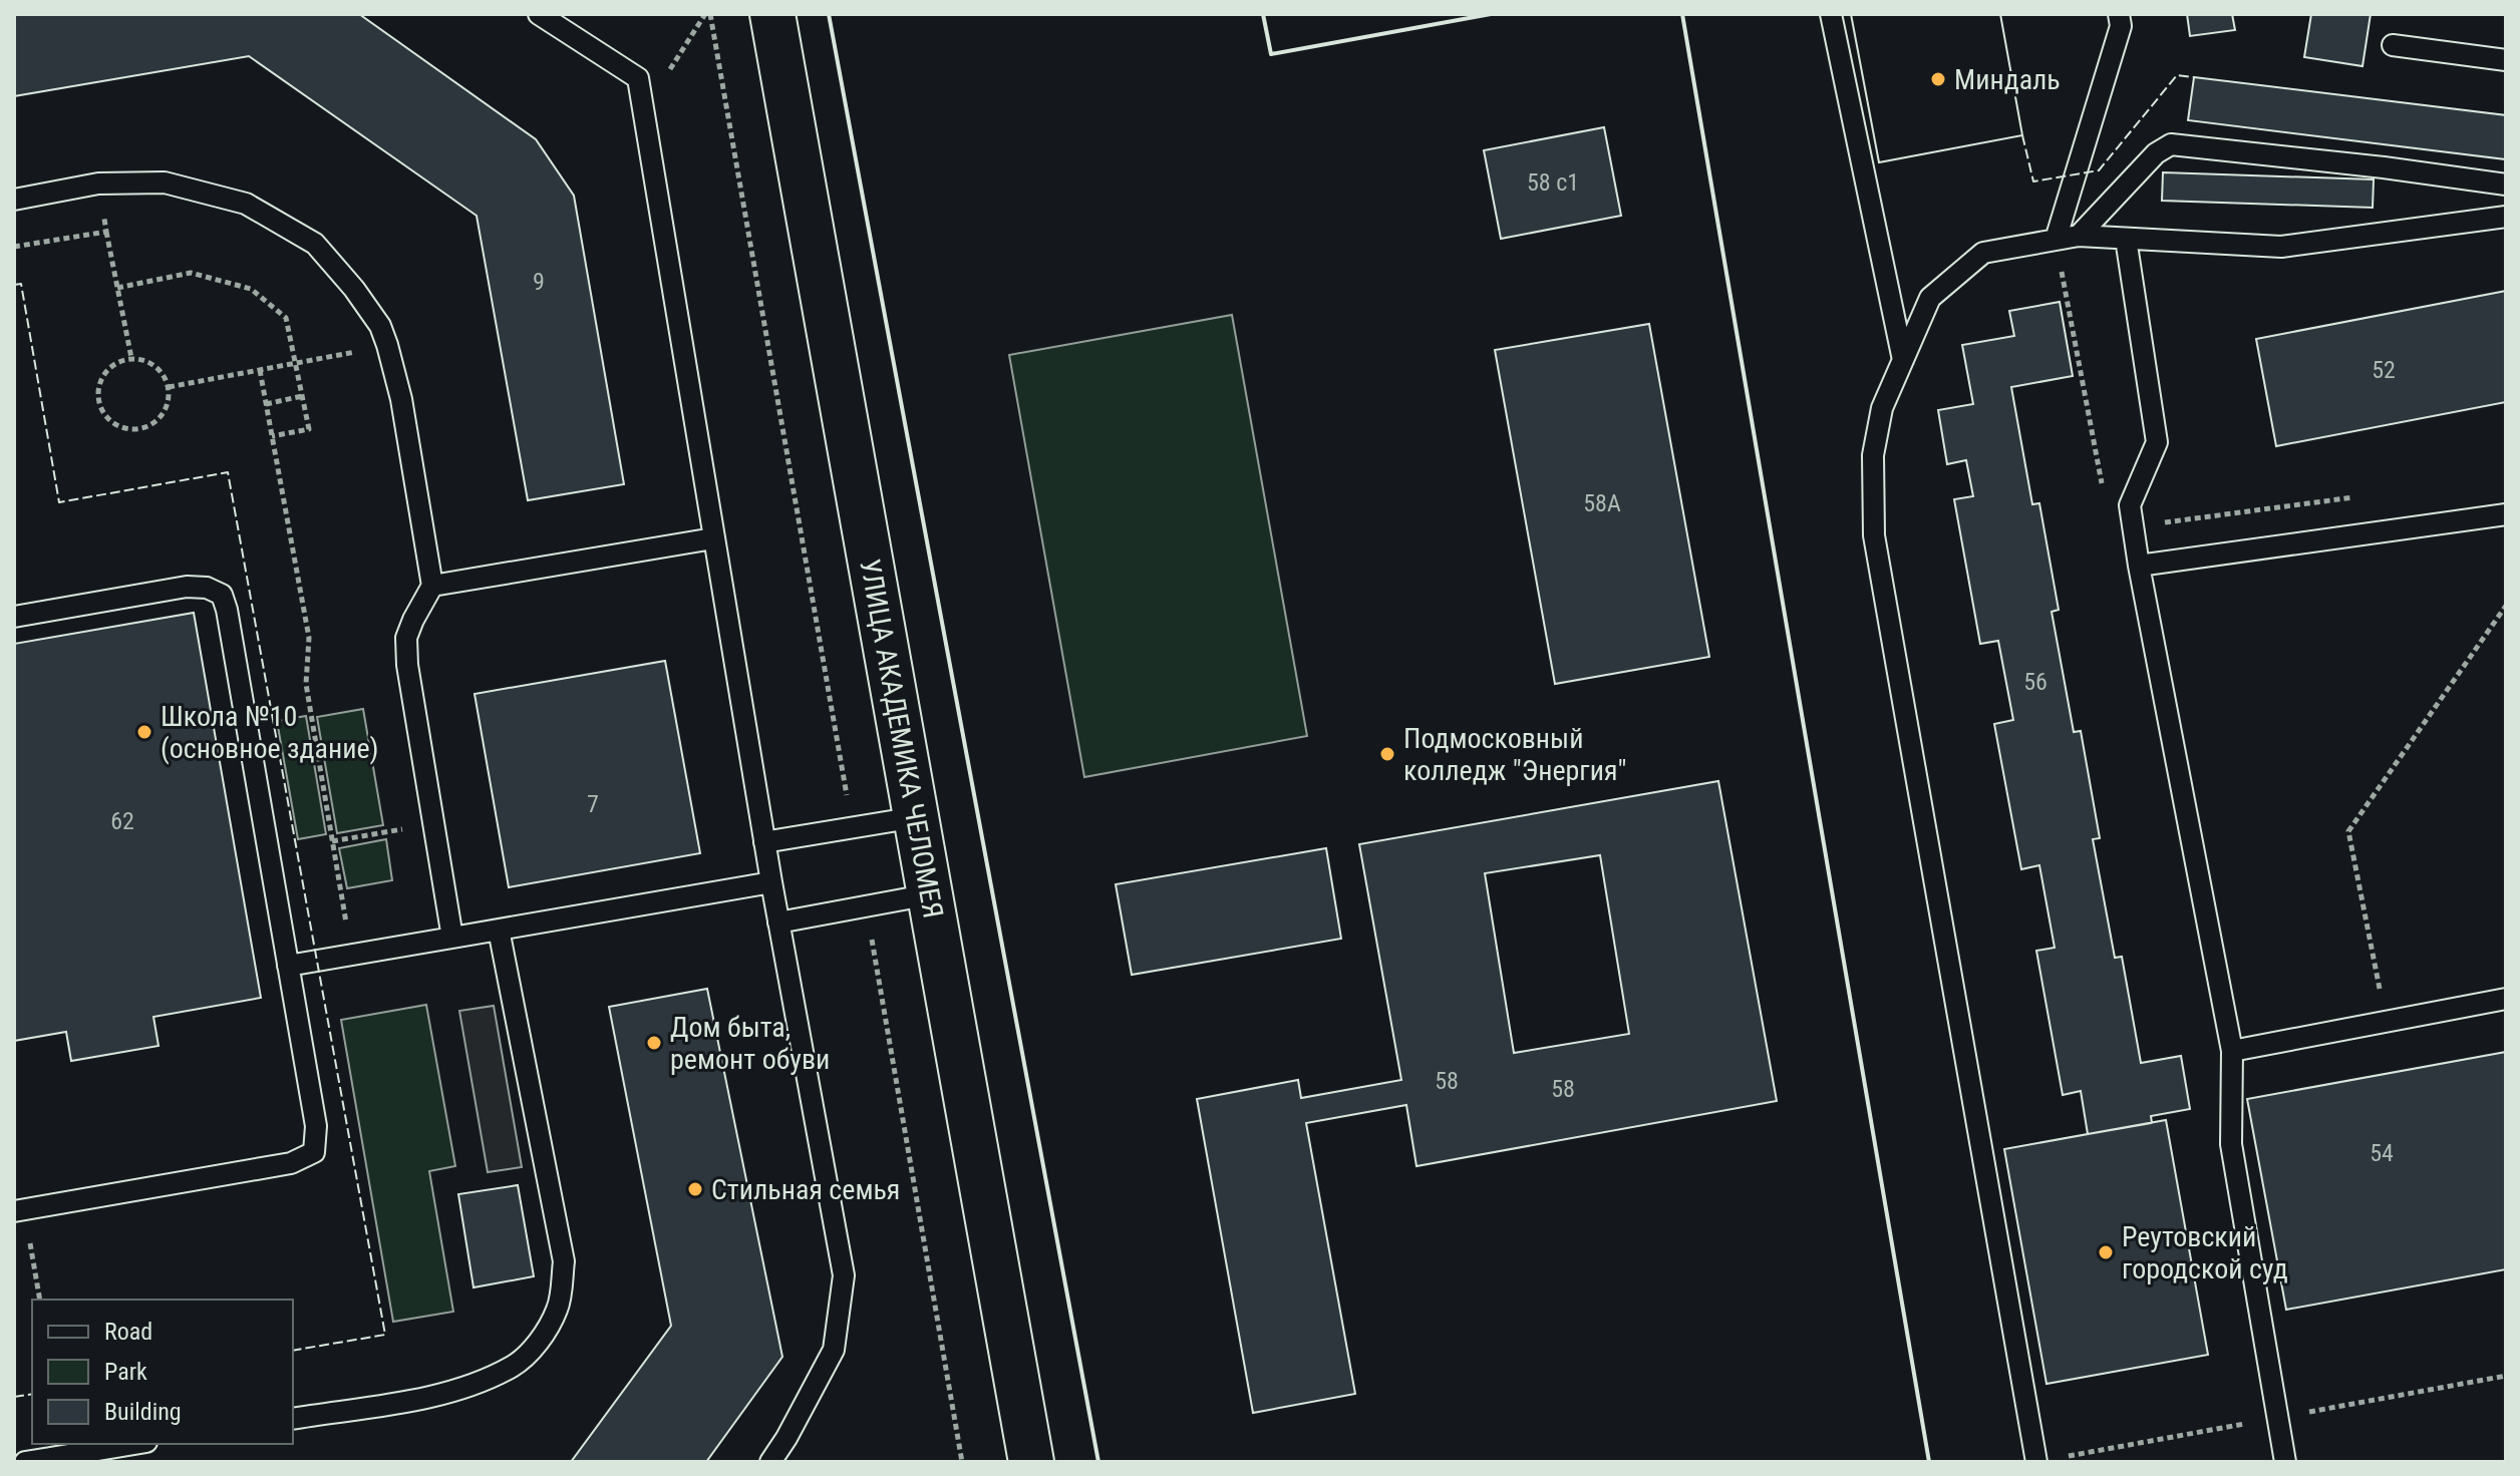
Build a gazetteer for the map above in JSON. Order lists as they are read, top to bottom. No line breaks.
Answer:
{"streets":{"street":["УЛИЦА АКАДЕМИКА ЧЕЛОМЕЯ"]},"places":["Миндаль","Школа №10 (основное здание)","Подмосковный колледж \"Энергия\"","Дом быта, ремонт обуви","Стильная семья","Реутовский городской суд"],"house_numbers":["58 с1","9","52","58А","56","7","62","58","58","54"],"legend":["Road","Park","Building"]}
